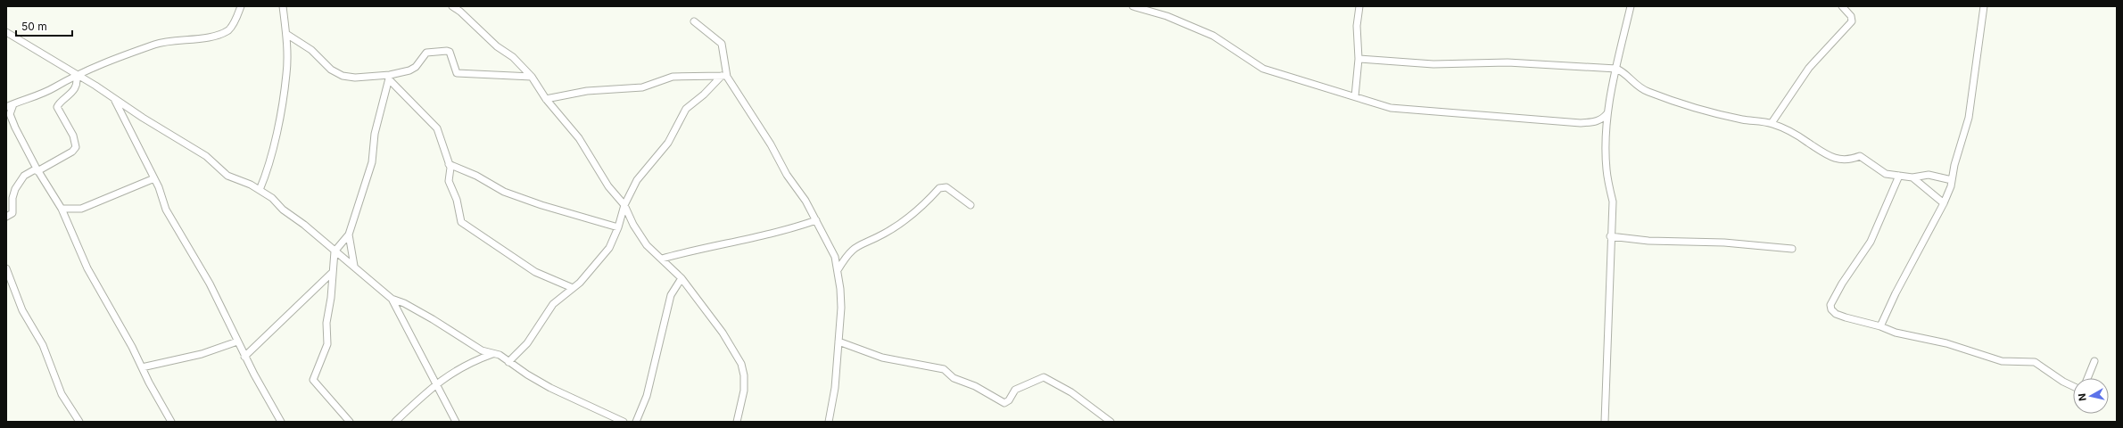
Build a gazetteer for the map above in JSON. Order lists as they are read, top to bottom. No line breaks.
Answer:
{"scale_bar":"50 m","north":"left"}
